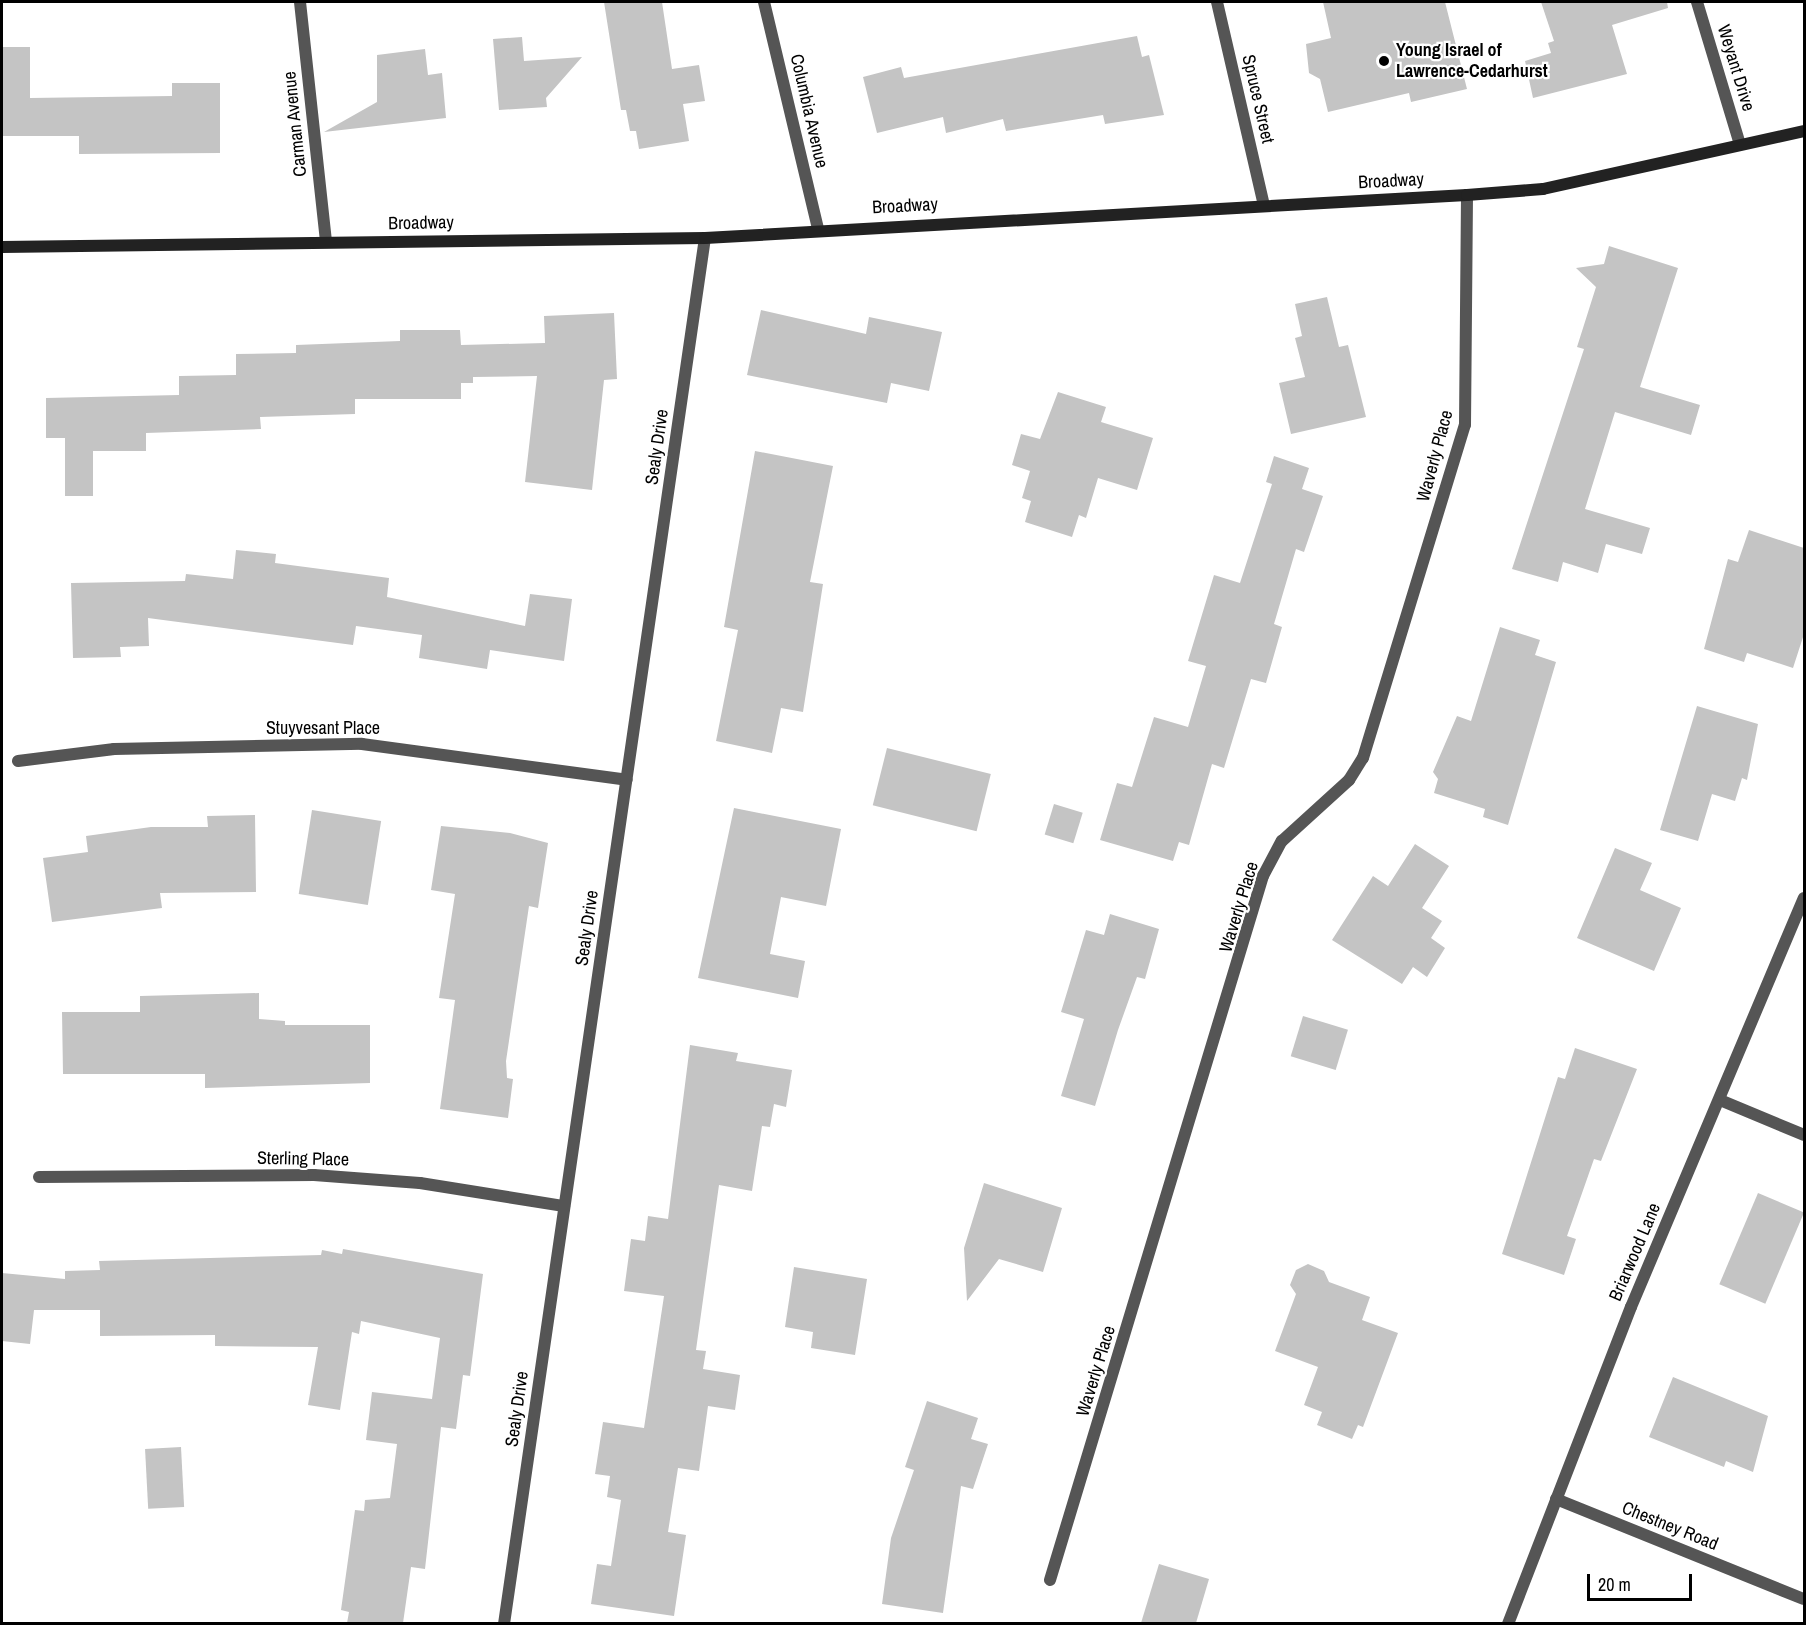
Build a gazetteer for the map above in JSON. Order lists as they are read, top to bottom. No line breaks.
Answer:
{"streets":{"main road":["Broadway"],"street":["Weyant Drive","Spruce Street","Columbia Avenue","Carman Avenue","Sealy Drive","Waverly Place","Stuyvesant Place","Sterling Place","Briarwood Lane","Chestney Road"]},"crossings":[["Weyant Drive","Broadway"],["Spruce Street","Broadway"],["Columbia Avenue","Broadway"],["Carman Avenue","Broadway"],["Broadway","Sealy Drive"],["Broadway","Waverly Place"],["Sealy Drive","Stuyvesant Place"],["Sealy Drive","Sterling Place"],["Briarwood Lane","Chestney Road"]],"places":["Young Israel of Lawrence-Cedarhurst"],"scale_bar":"20 m"}
